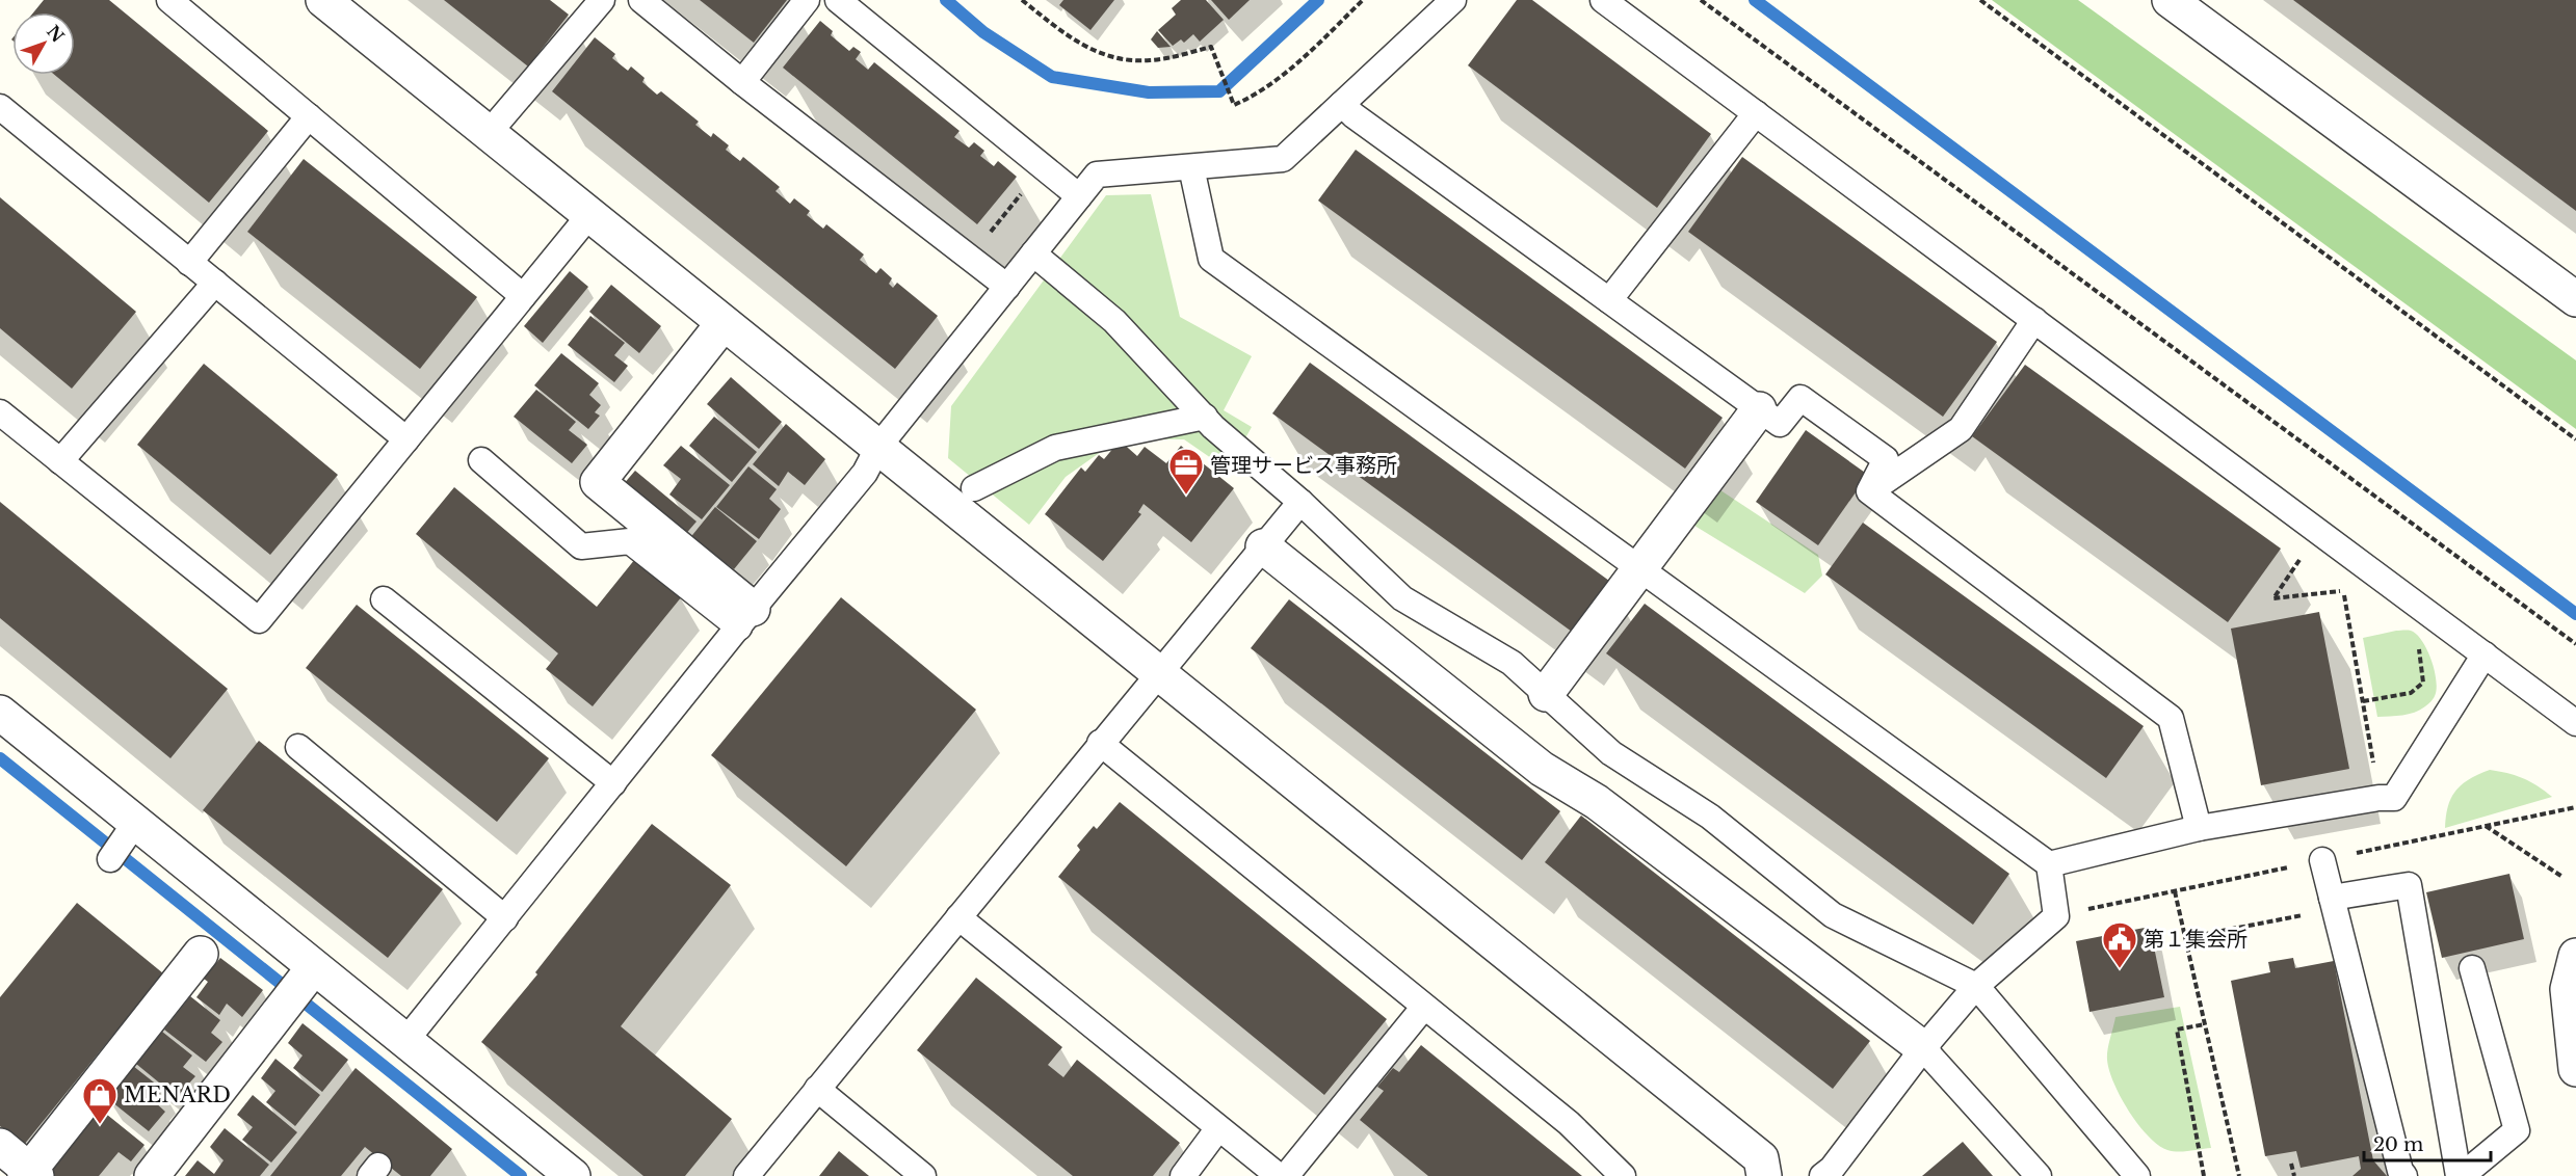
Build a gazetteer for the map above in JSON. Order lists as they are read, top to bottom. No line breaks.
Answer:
{"places":{"office":["管理サービス事務所"],"public building":["第１集会所"],"shop":["MENARD"]},"scale_bar":"20 m","north":"top right"}
